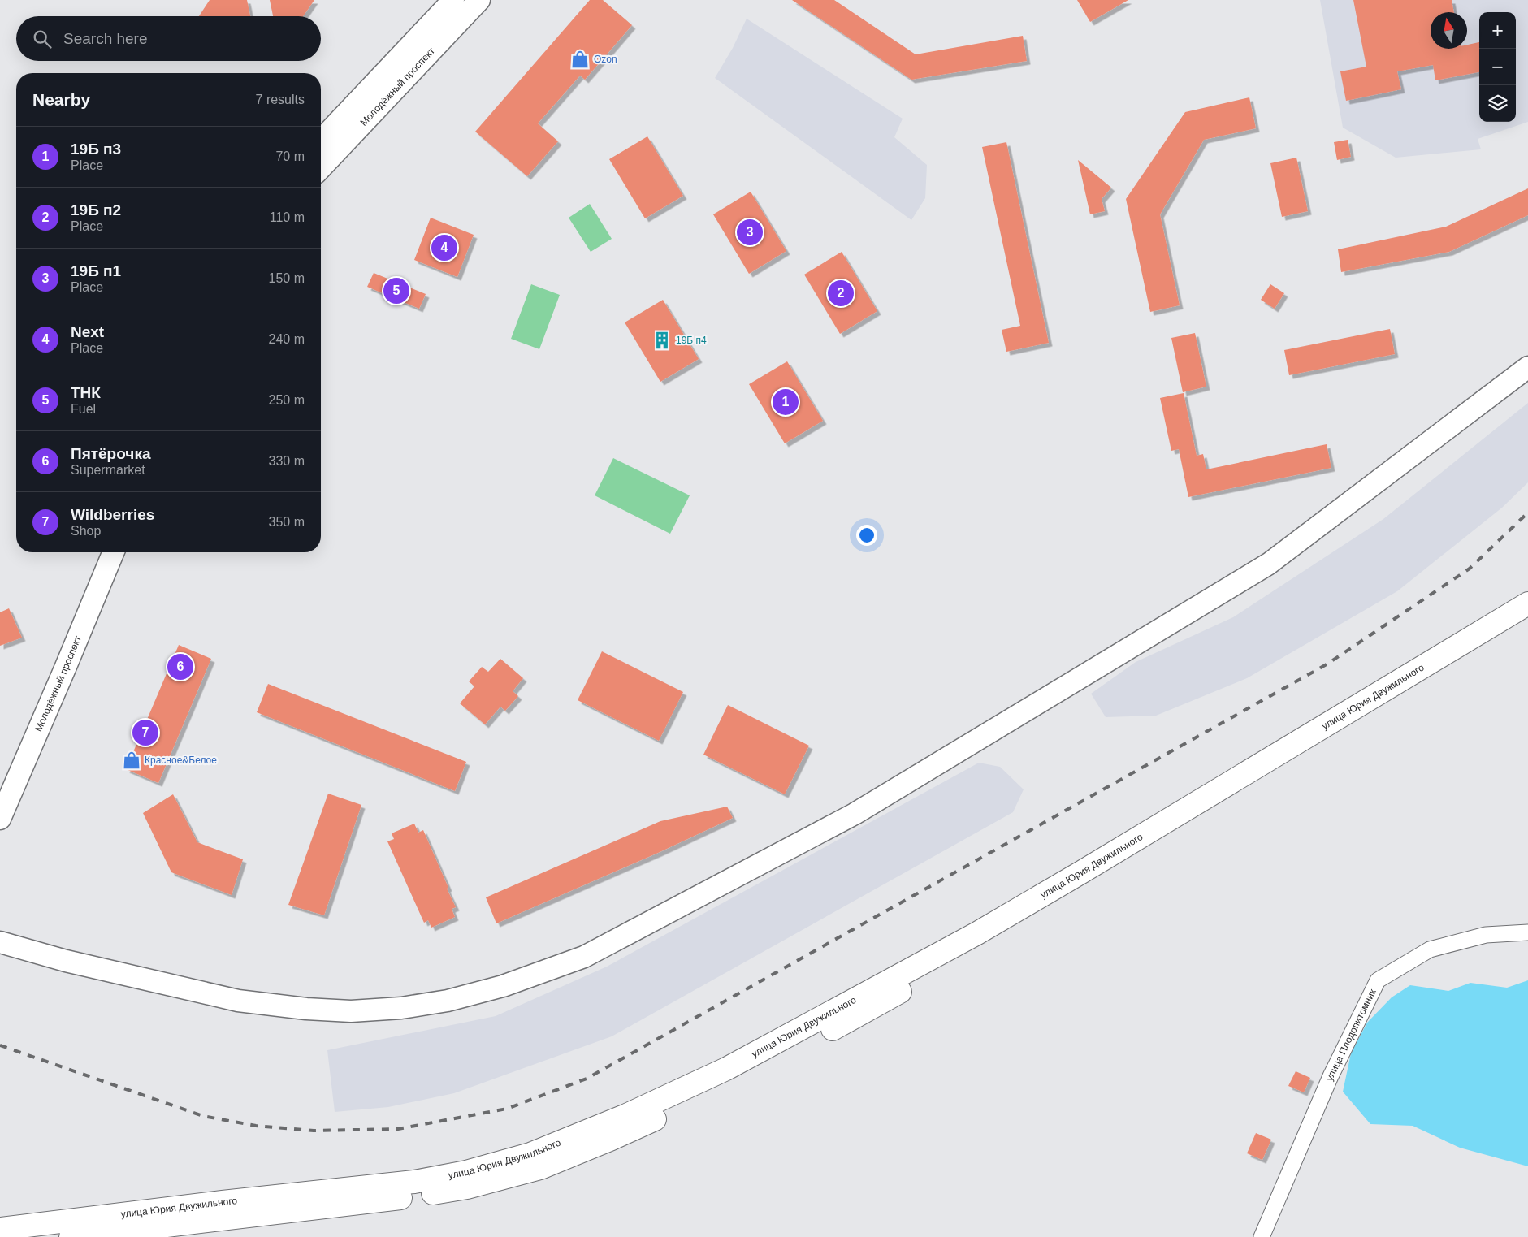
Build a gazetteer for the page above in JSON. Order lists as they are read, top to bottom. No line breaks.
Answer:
{"streets":{"main road":["улица Юрия Двужильного"],"street":["Молодёжный проспект","улица Плодопитомник"]},"places":{"shop":["Ozon","Красное&Белое"],"building":["19Б п4"]},"north":"top","page":{"map_buttons":["+","−"],"search":"Search here","heading":["Nearby","7 results"],"list":[{"mark":"1","name":"19Б п3","note":"Place","value":"70 m"},{"mark":"2","name":"19Б п2","note":"Place","value":"110 m"},{"mark":"3","name":"19Б п1","note":"Place","value":"150 m"},{"mark":"4","name":"Next","note":"Place","value":"240 m"},{"mark":"5","name":"ТНК","note":"Fuel","value":"250 m"},{"mark":"6","name":"Пятёрочка","note":"Supermarket","value":"330 m"},{"mark":"7","name":"Wildberries","note":"Shop","value":"350 m"}],"pins":["3","4","5","2","1","6","7"]}}
